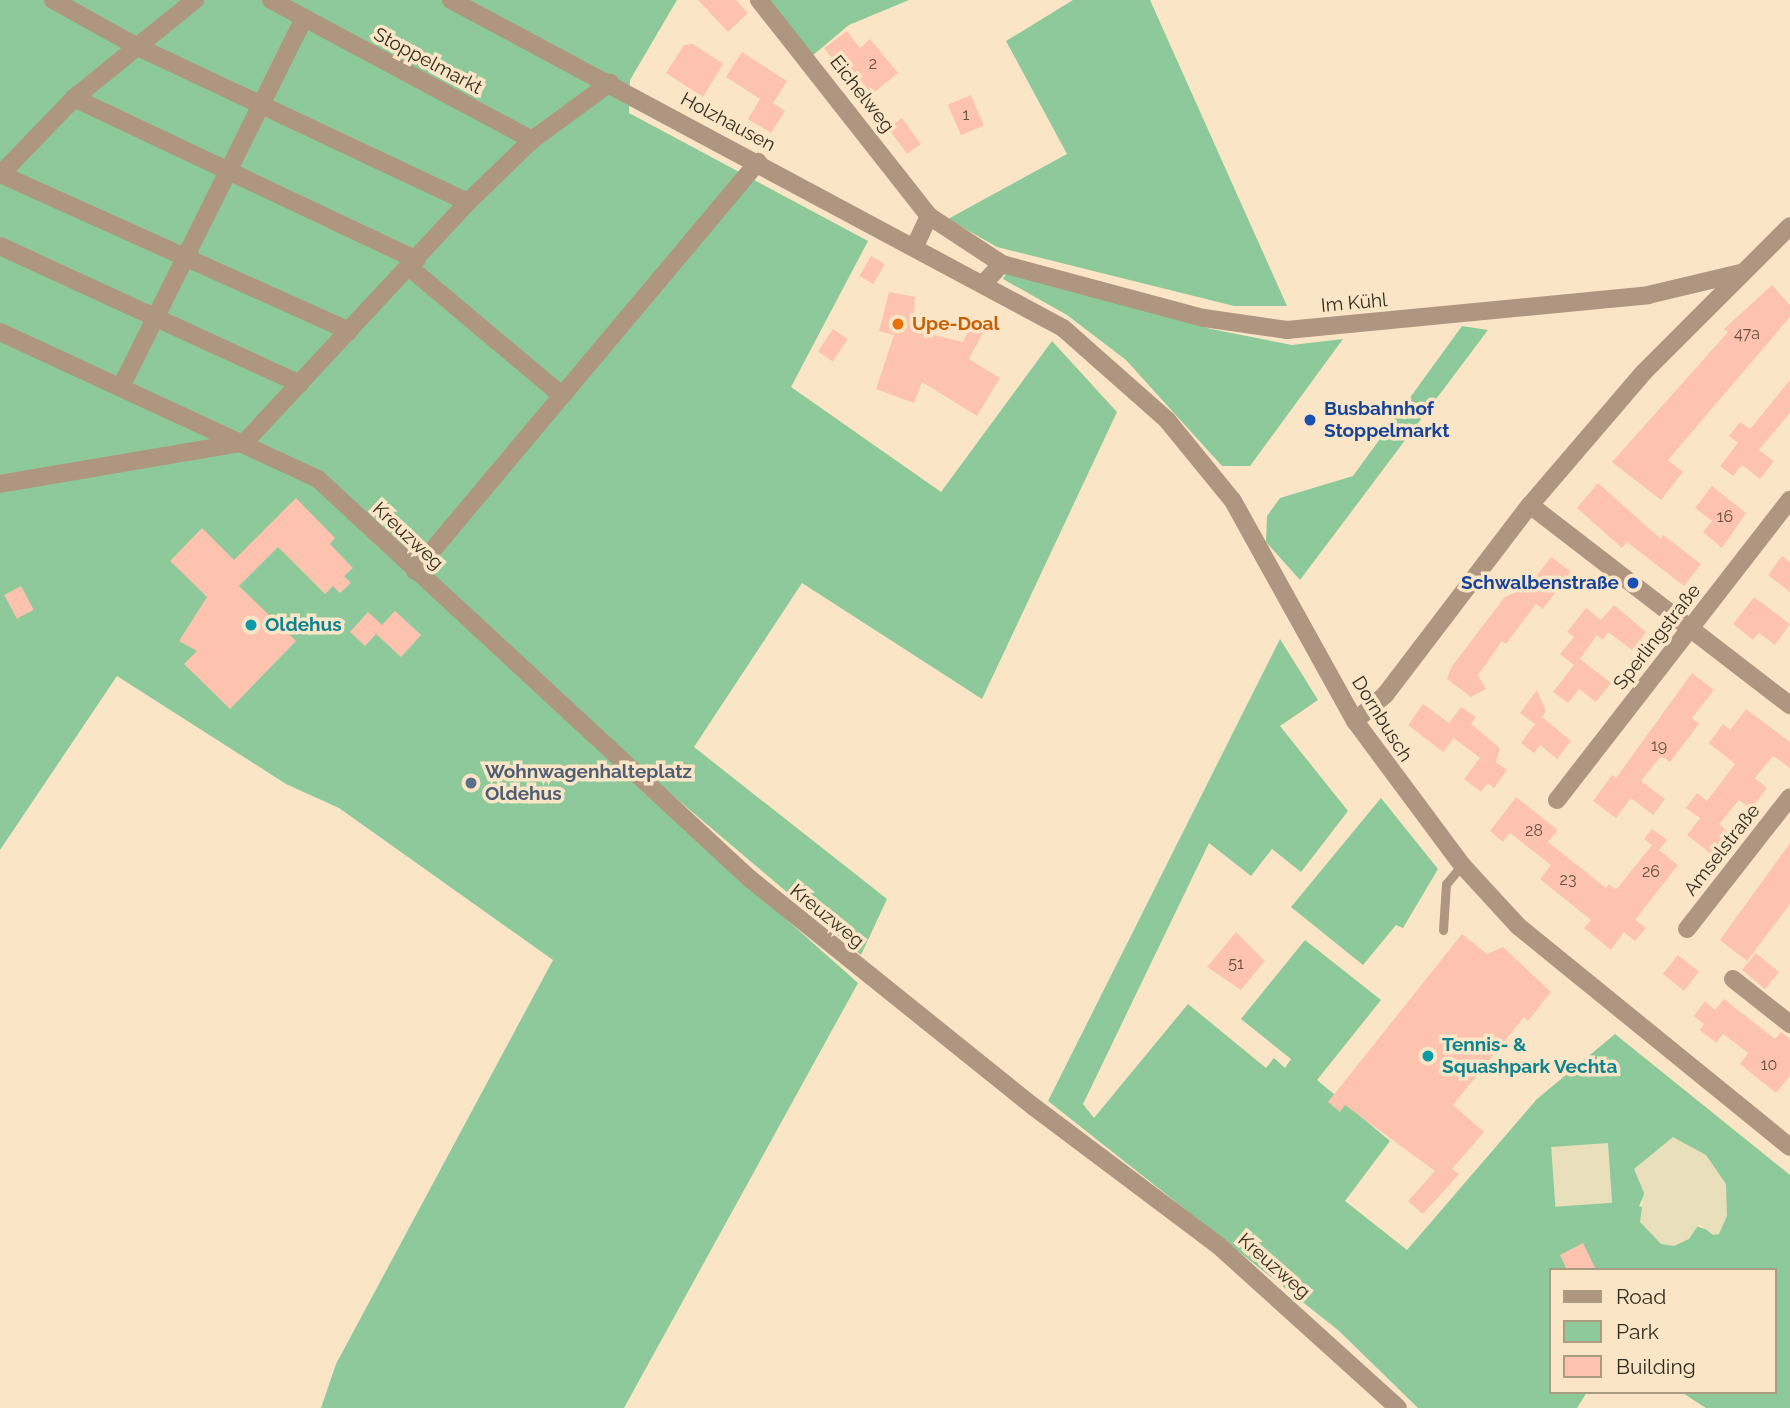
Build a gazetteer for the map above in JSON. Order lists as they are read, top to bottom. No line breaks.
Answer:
{"streets":{"street":["Stoppelmarkt","Eichelweg","Holzhausen","Im Kühl","Kreuzweg","Sperlingstraße","Dornbusch","Amselstraße"]},"crossings":[["Eichelweg","Im Kühl"],["Holzhausen","Dornbusch"],["Im Kühl","Dornbusch"]],"places":["Upe-Doal","Busbahnhof Stoppelmarkt","Schwalbenstraße","Oldehus","Wohnwagenhalteplatz Oldehus","Tennis- & Squashpark Vechta"],"house_numbers":["2","1","47a","16","19","28","26","23","51","10"],"legend":["Road","Park","Building"]}
